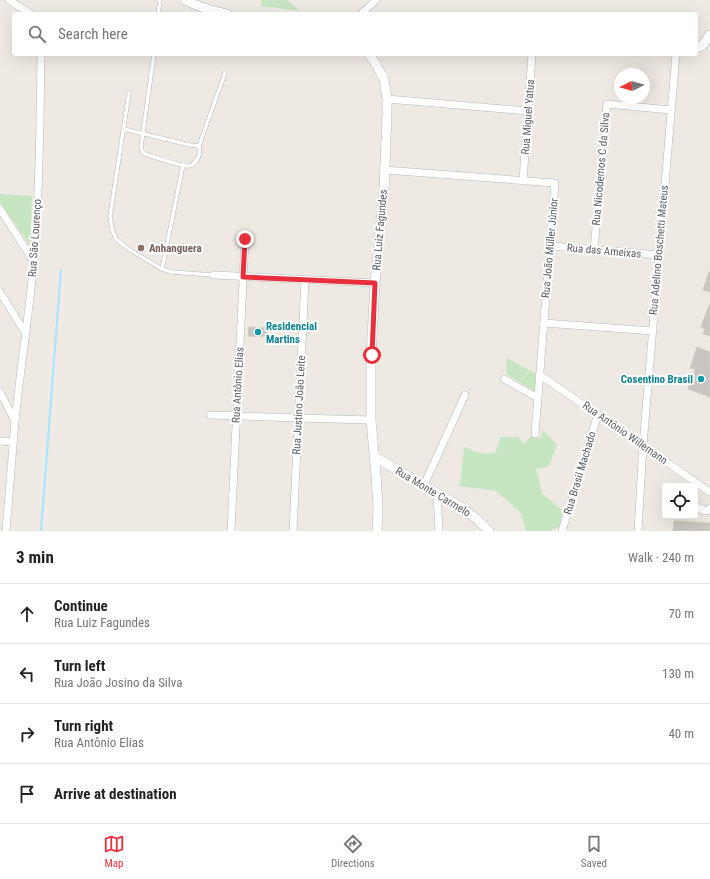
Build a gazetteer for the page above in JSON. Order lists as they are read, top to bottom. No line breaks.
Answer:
{"streets":{"main road":["Rua Luiz Fagundes","Rua Monte Carmelo"],"street":["Rua Miguel Yatua","Rua Nicodemos C da Silva","Rua São Lourenço","Rua João Müller Júnior","Rua Adelino Boschetti Mateus","Rua das Ameixas","Rua Antônio Elias","Rua Justino João Leite","Rua Antônio Willemann","Rua Brasil Machado"]},"crossings":[["Rua Miguel Yatua","Rua João Müller Júnior"],["Rua Nicodemos C da Silva","Rua Adelino Boschetti Mateus"],["Rua Nicodemos C da Silva","Rua das Ameixas"],["Rua Luiz Fagundes","Rua João Müller Júnior"],["Rua Luiz Fagundes","Rua Monte Carmelo"],["Rua João Müller Júnior","Rua das Ameixas"],["Rua João Müller Júnior","Rua Antônio Willemann"],["Rua Adelino Boschetti Mateus","Rua das Ameixas"],["Rua Adelino Boschetti Mateus","Rua Antônio Willemann"],["Rua Antônio Willemann","Rua Brasil Machado"]],"places":["Anhanguera","Residencial Martins","Cosentino Brasil"],"north":"left","page":{"search":"Search here","heading":["3 min","Walk · 240 m"],"list":[["Continue","Rua Luiz Fagundes","70 m"],["Turn left","Rua João Josino da Silva","130 m"],["Turn right","Rua Antônio Elias","40 m"],"Arrive at destination"],"nav":["Map","Directions","Saved"]}}
